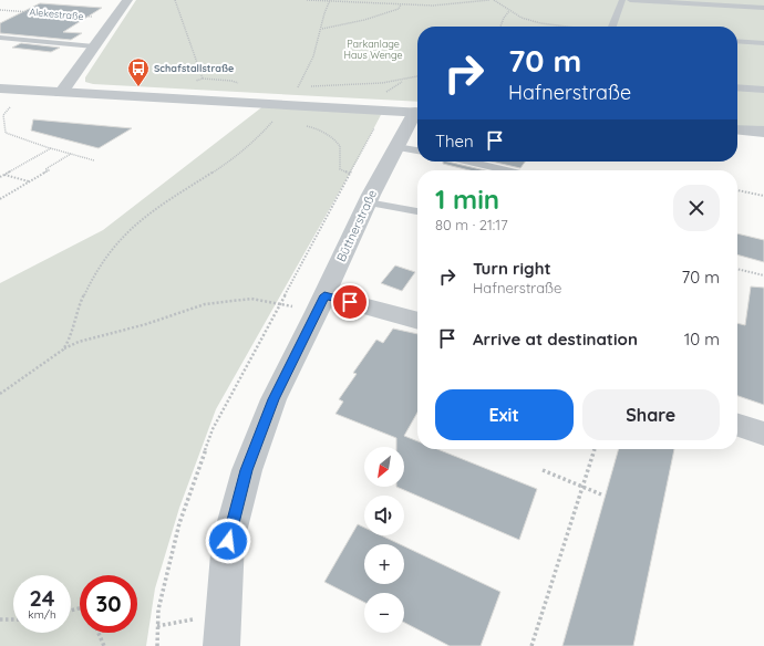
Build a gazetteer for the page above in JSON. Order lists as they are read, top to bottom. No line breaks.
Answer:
{"streets":{"street":["Büttnerstraße"],"path":["Alekestraße"]},"parks":["Parkanlage Haus Wenge"],"places":{"bus stop":["Schafstallstraße"]},"north":"bottom left","page":{"turn":["70 m","Hafnerstraße"],"then":"Then","heading":["1 min","80 m · 21:17"],"list":[{"name":"Turn right","note":"Hafnerstraße","value":"70 m"},{"name":"Arrive at destination","value":"10 m"}],"buttons":["Exit","Share"],"map_buttons":["+","−"],"speed":"24 km/h","limit":"30"}}
